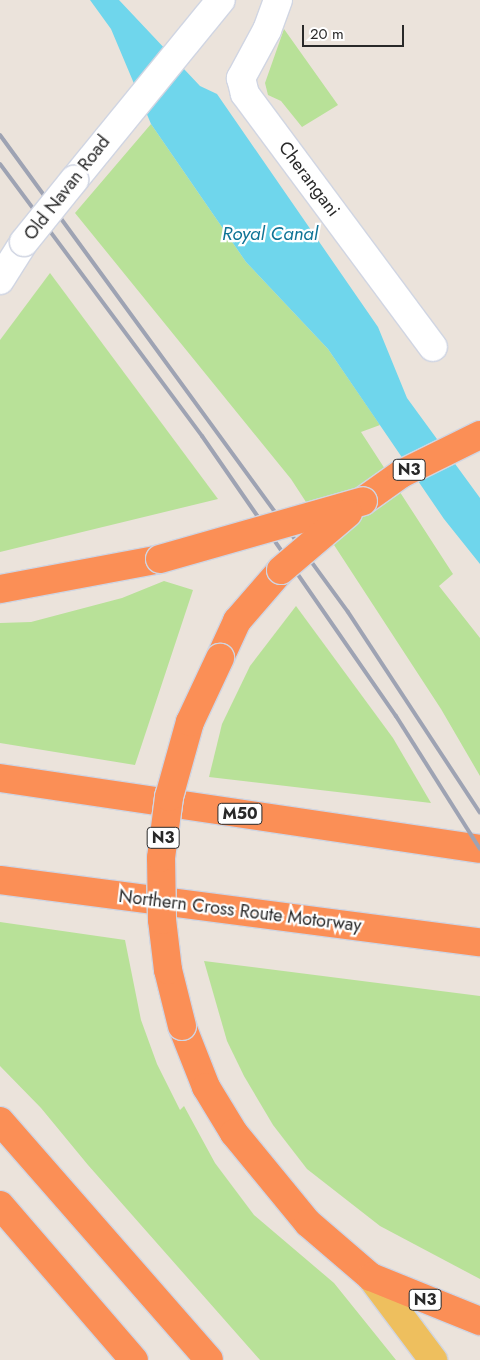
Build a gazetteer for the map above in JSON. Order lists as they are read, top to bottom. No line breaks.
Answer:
{"streets":{"highway":["N3","M50","Northern Cross Route Motorway"],"street":["Cherangani","Old Navan Road"]},"water":["Royal Canal"],"scale_bar":"20 m"}
